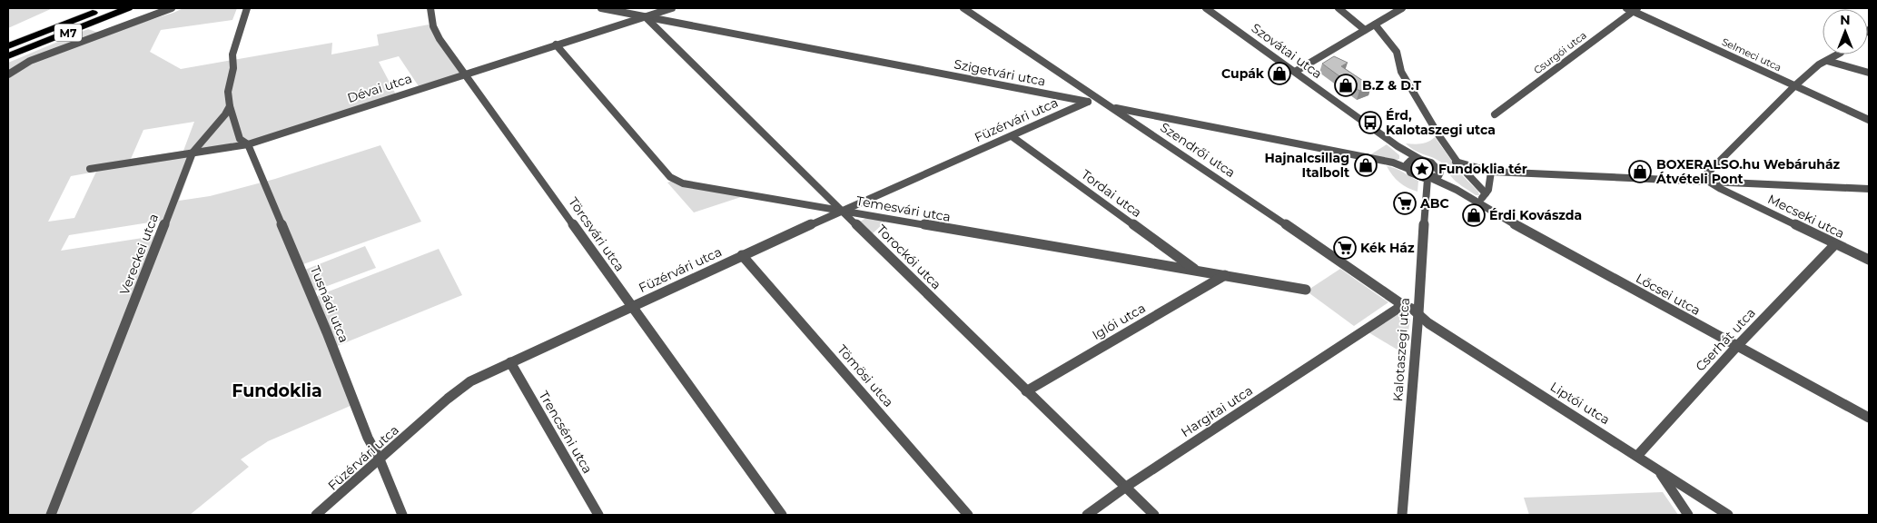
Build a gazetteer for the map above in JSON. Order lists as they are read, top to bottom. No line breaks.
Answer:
{"streets":{"highway":["M7"],"street":["Szovátai utca","Csurgói utca","Selmeci utca","Szigetvári utca","Dévai utca","Füzérvári utca","Szendrői utca","Tordai utca","Temesvári utca","Mecseki utca","Törcsvári utca","Vereckei utca","Torockói utca","Lőcsei utca","Tusnádi utca","Iglói utca","Cserhát utca","Kalotaszegi utca","Tömösi utca","Liptói utca","Hargitai utca","Trencséni utca"]},"crossings":[["Csurgói utca","Selmeci utca"],["Szigetvári utca","Dévai utca"],["Szigetvári utca","Füzérvári utca"],["Szigetvári utca","Szendrői utca"],["Szigetvári utca","Torockói utca"],["Dévai utca","Temesvári utca"],["Dévai utca","Törcsvári utca"],["Dévai utca","Vereckei utca"],["Dévai utca","Torockói utca"],["Dévai utca","Tusnádi utca"],["Füzérvári utca","Tordai utca"],["Füzérvári utca","Temesvári utca"],["Füzérvári utca","Törcsvári utca"],["Füzérvári utca","Torockói utca"],["Füzérvári utca","Tusnádi utca"],["Füzérvári utca","Tömösi utca"],["Füzérvári utca","Trencséni utca"],["Szendrői utca","Kalotaszegi utca"],["Szendrői utca","Liptói utca"],["Szendrői utca","Hargitai utca"],["Tordai utca","Temesvári utca"],["Temesvári utca","Torockói utca"],["Temesvári utca","Iglói utca"],["Mecseki utca","Cserhát utca"],["Vereckei utca","Tusnádi utca"],["Torockói utca","Iglói utca"],["Torockói utca","Hargitai utca"],["Lőcsei utca","Cserhát utca"],["Lőcsei utca","Kalotaszegi utca"],["Cserhát utca","Liptói utca"],["Kalotaszegi utca","Liptói utca"]],"districts":["Fundoklia"],"places":{"shop":["Cupák","B.Z & D.T","Hajnalcsillag Italbolt","BOXERALSO.hu Webáruház Átvételi Pont","Érdi Kovászda"],"bus stop":["Érd, Kalotaszegi utca"],"place":["Fundoklia tér"],"supermarket":["ABC","Kék Ház"]},"north":"top"}
